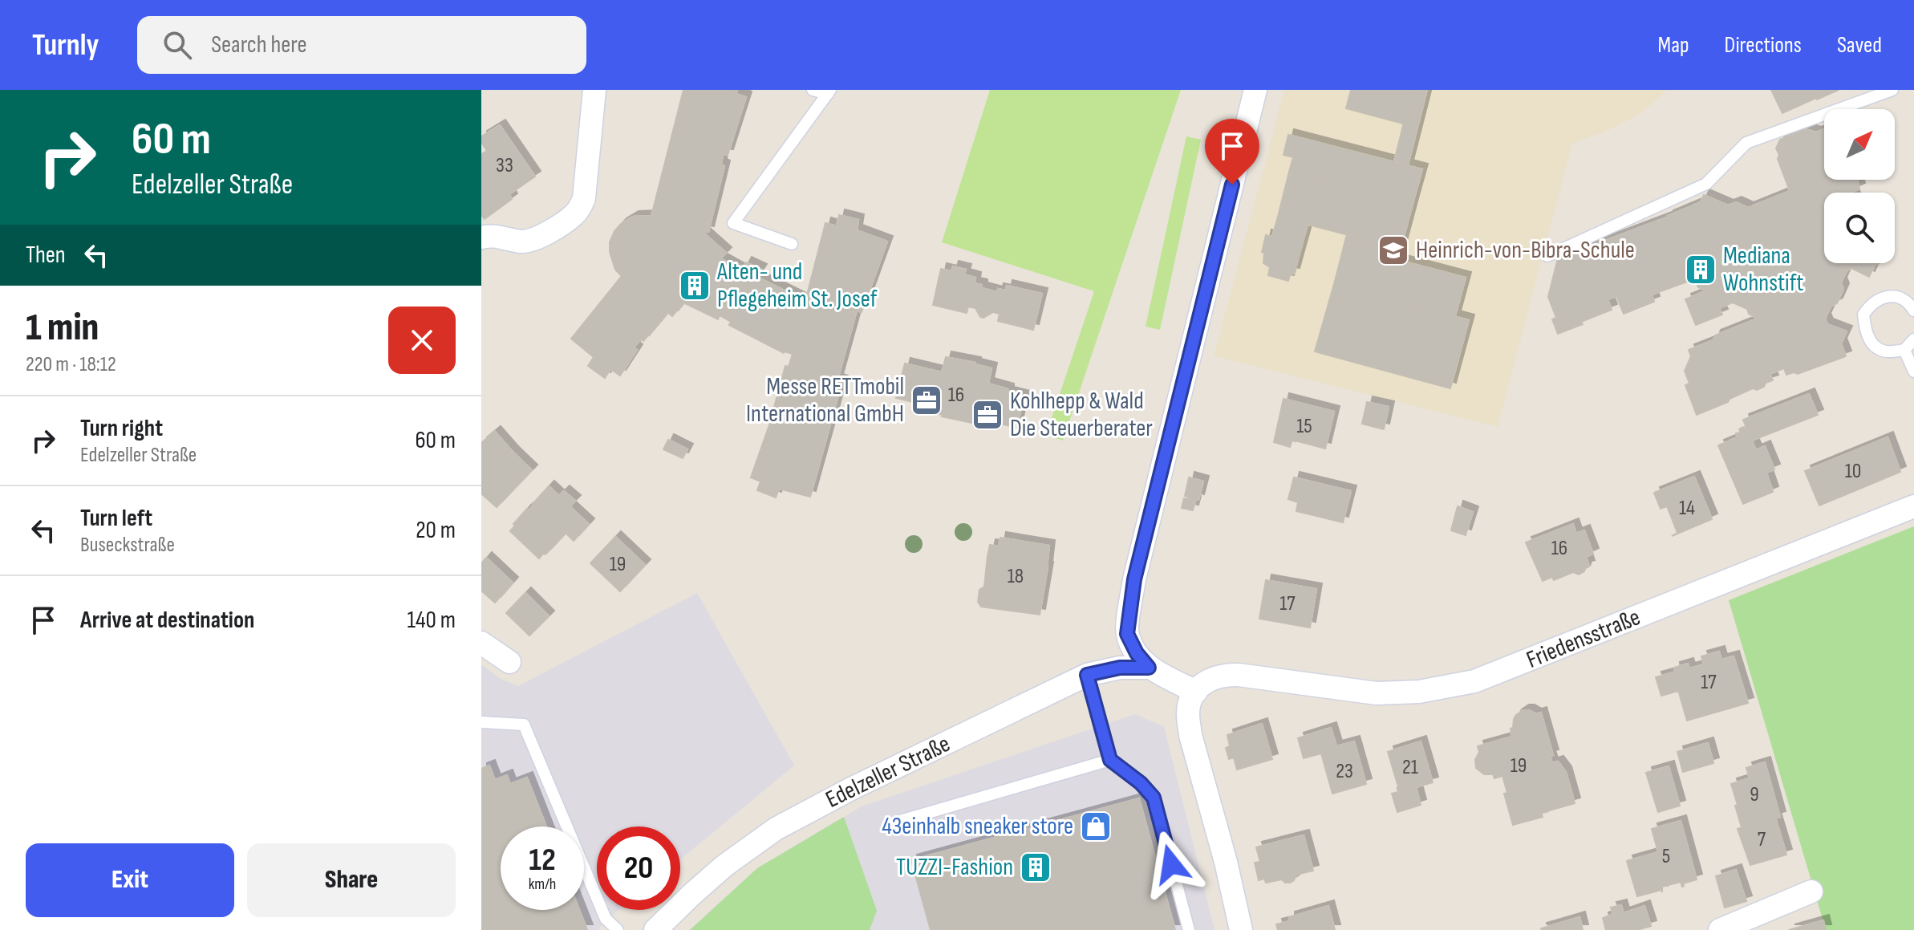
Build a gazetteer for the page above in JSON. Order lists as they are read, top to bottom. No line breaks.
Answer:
{"streets":{"street":["Friedensstraße","Edelzeller Straße"]},"places":{"school or university":["Heinrich-von-Bibra-Schule"],"building":["Mediana Wohnstift","Alten- und Pflegeheim St. Josef","TUZZI-Fashion"],"office":["Messe RETTmobil International GmbH","Kohlhepp & Wald Die Steuerberater"],"shop":["43einhalb sneaker store"]},"house_numbers":["33","16","15","10","14","16","19","18","17","17","19","21","23","9","7","5"],"north":"top right","page":{"header":"Turnly","search":"Search here","nav":["Map","Directions","Saved"],"turn":["60 m","Edelzeller Straße"],"then":"Then","heading":["1 min","220 m · 18:12"],"list":[{"name":"Turn right","note":"Edelzeller Straße","value":"60 m"},{"name":"Turn left","note":"Buseckstraße","value":"20 m"},{"name":"Arrive at destination","value":"140 m"}],"speed":"12 km/h","limit":"20","buttons":["Exit","Share"]}}
